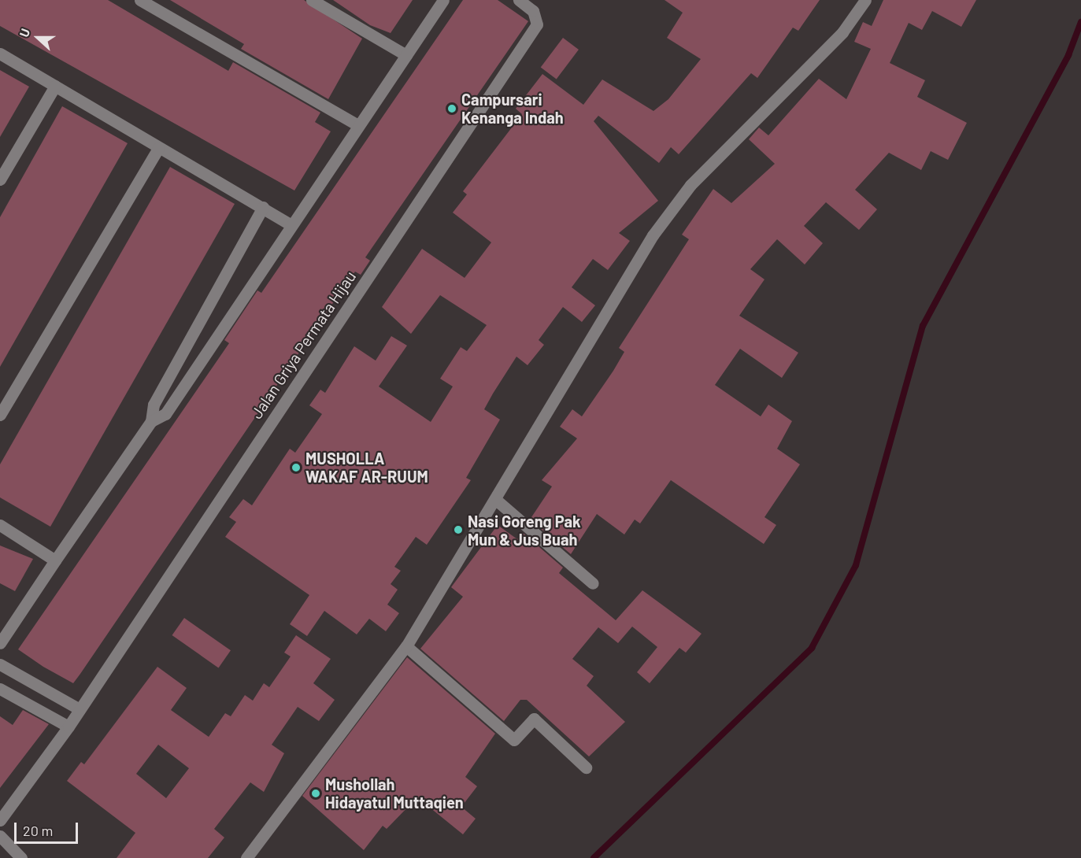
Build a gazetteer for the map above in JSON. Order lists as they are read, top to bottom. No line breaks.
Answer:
{"streets":{"street":["Jalan Griya Permata Hijau"]},"places":["Campursari Kenanga Indah","MUSHOLLA WAKAF AR-RUUM","Nasi Goreng Pak Mun & Jus Buah","Mushollah Hidayatul Muttaqien"],"scale_bar":"20 m","north":"left"}
